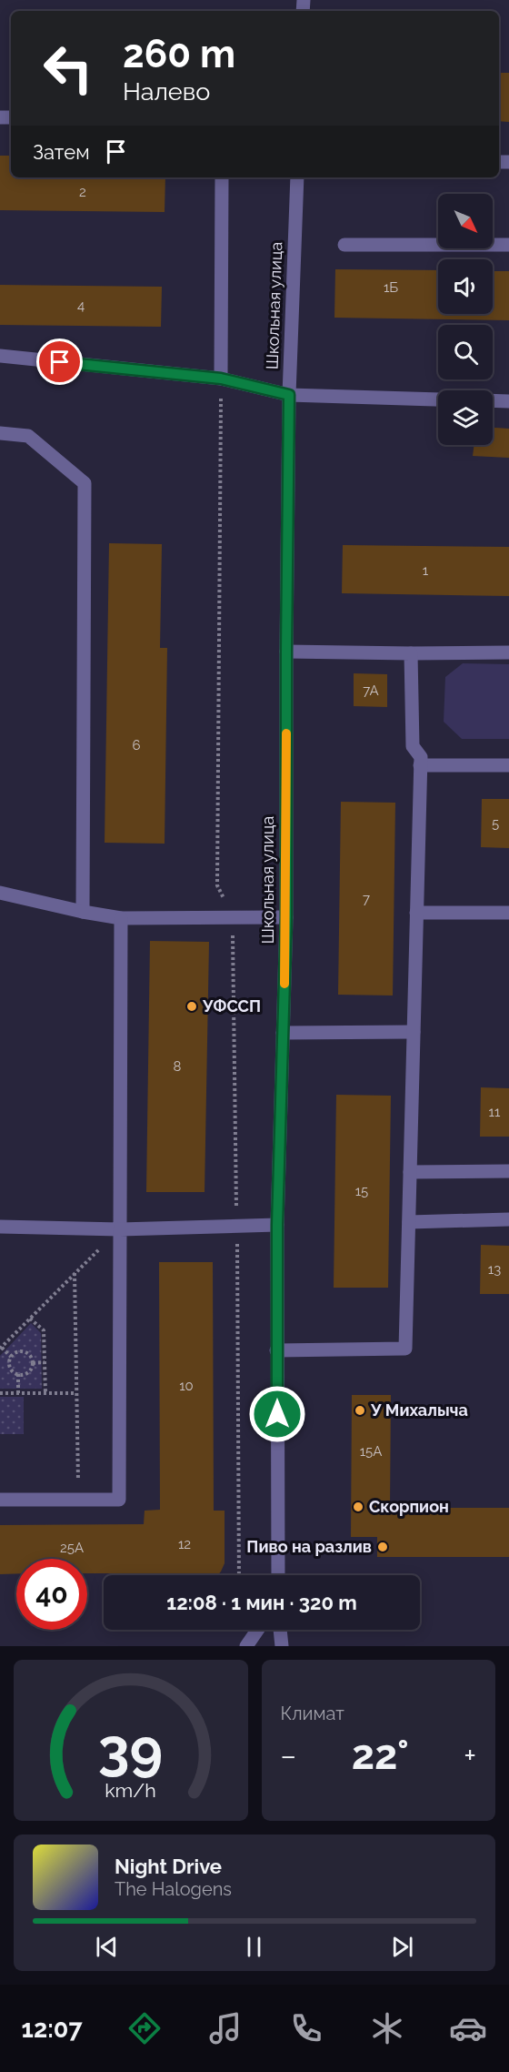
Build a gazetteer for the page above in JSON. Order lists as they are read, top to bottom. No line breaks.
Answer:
{"streets":{"street":["Школьная улица"]},"places":["УФССП","У Михалыча","Скорпион","Пиво на разлив"],"house_numbers":["2","1Б","4","1","7А","6","5","7","8","11","15","13","10","15А","12","25А"],"north":"bottom right","page":{"turn":["260 m","Налево"],"then":"Затем","limit":"40","trip":"12:08 · 1 мин · 320 m","tile":"Климат","heat":["−","22°","+"],"song":["Night Drive","The Halogens"],"tabs":"12:07","gauge":["39","km/h"]}}
